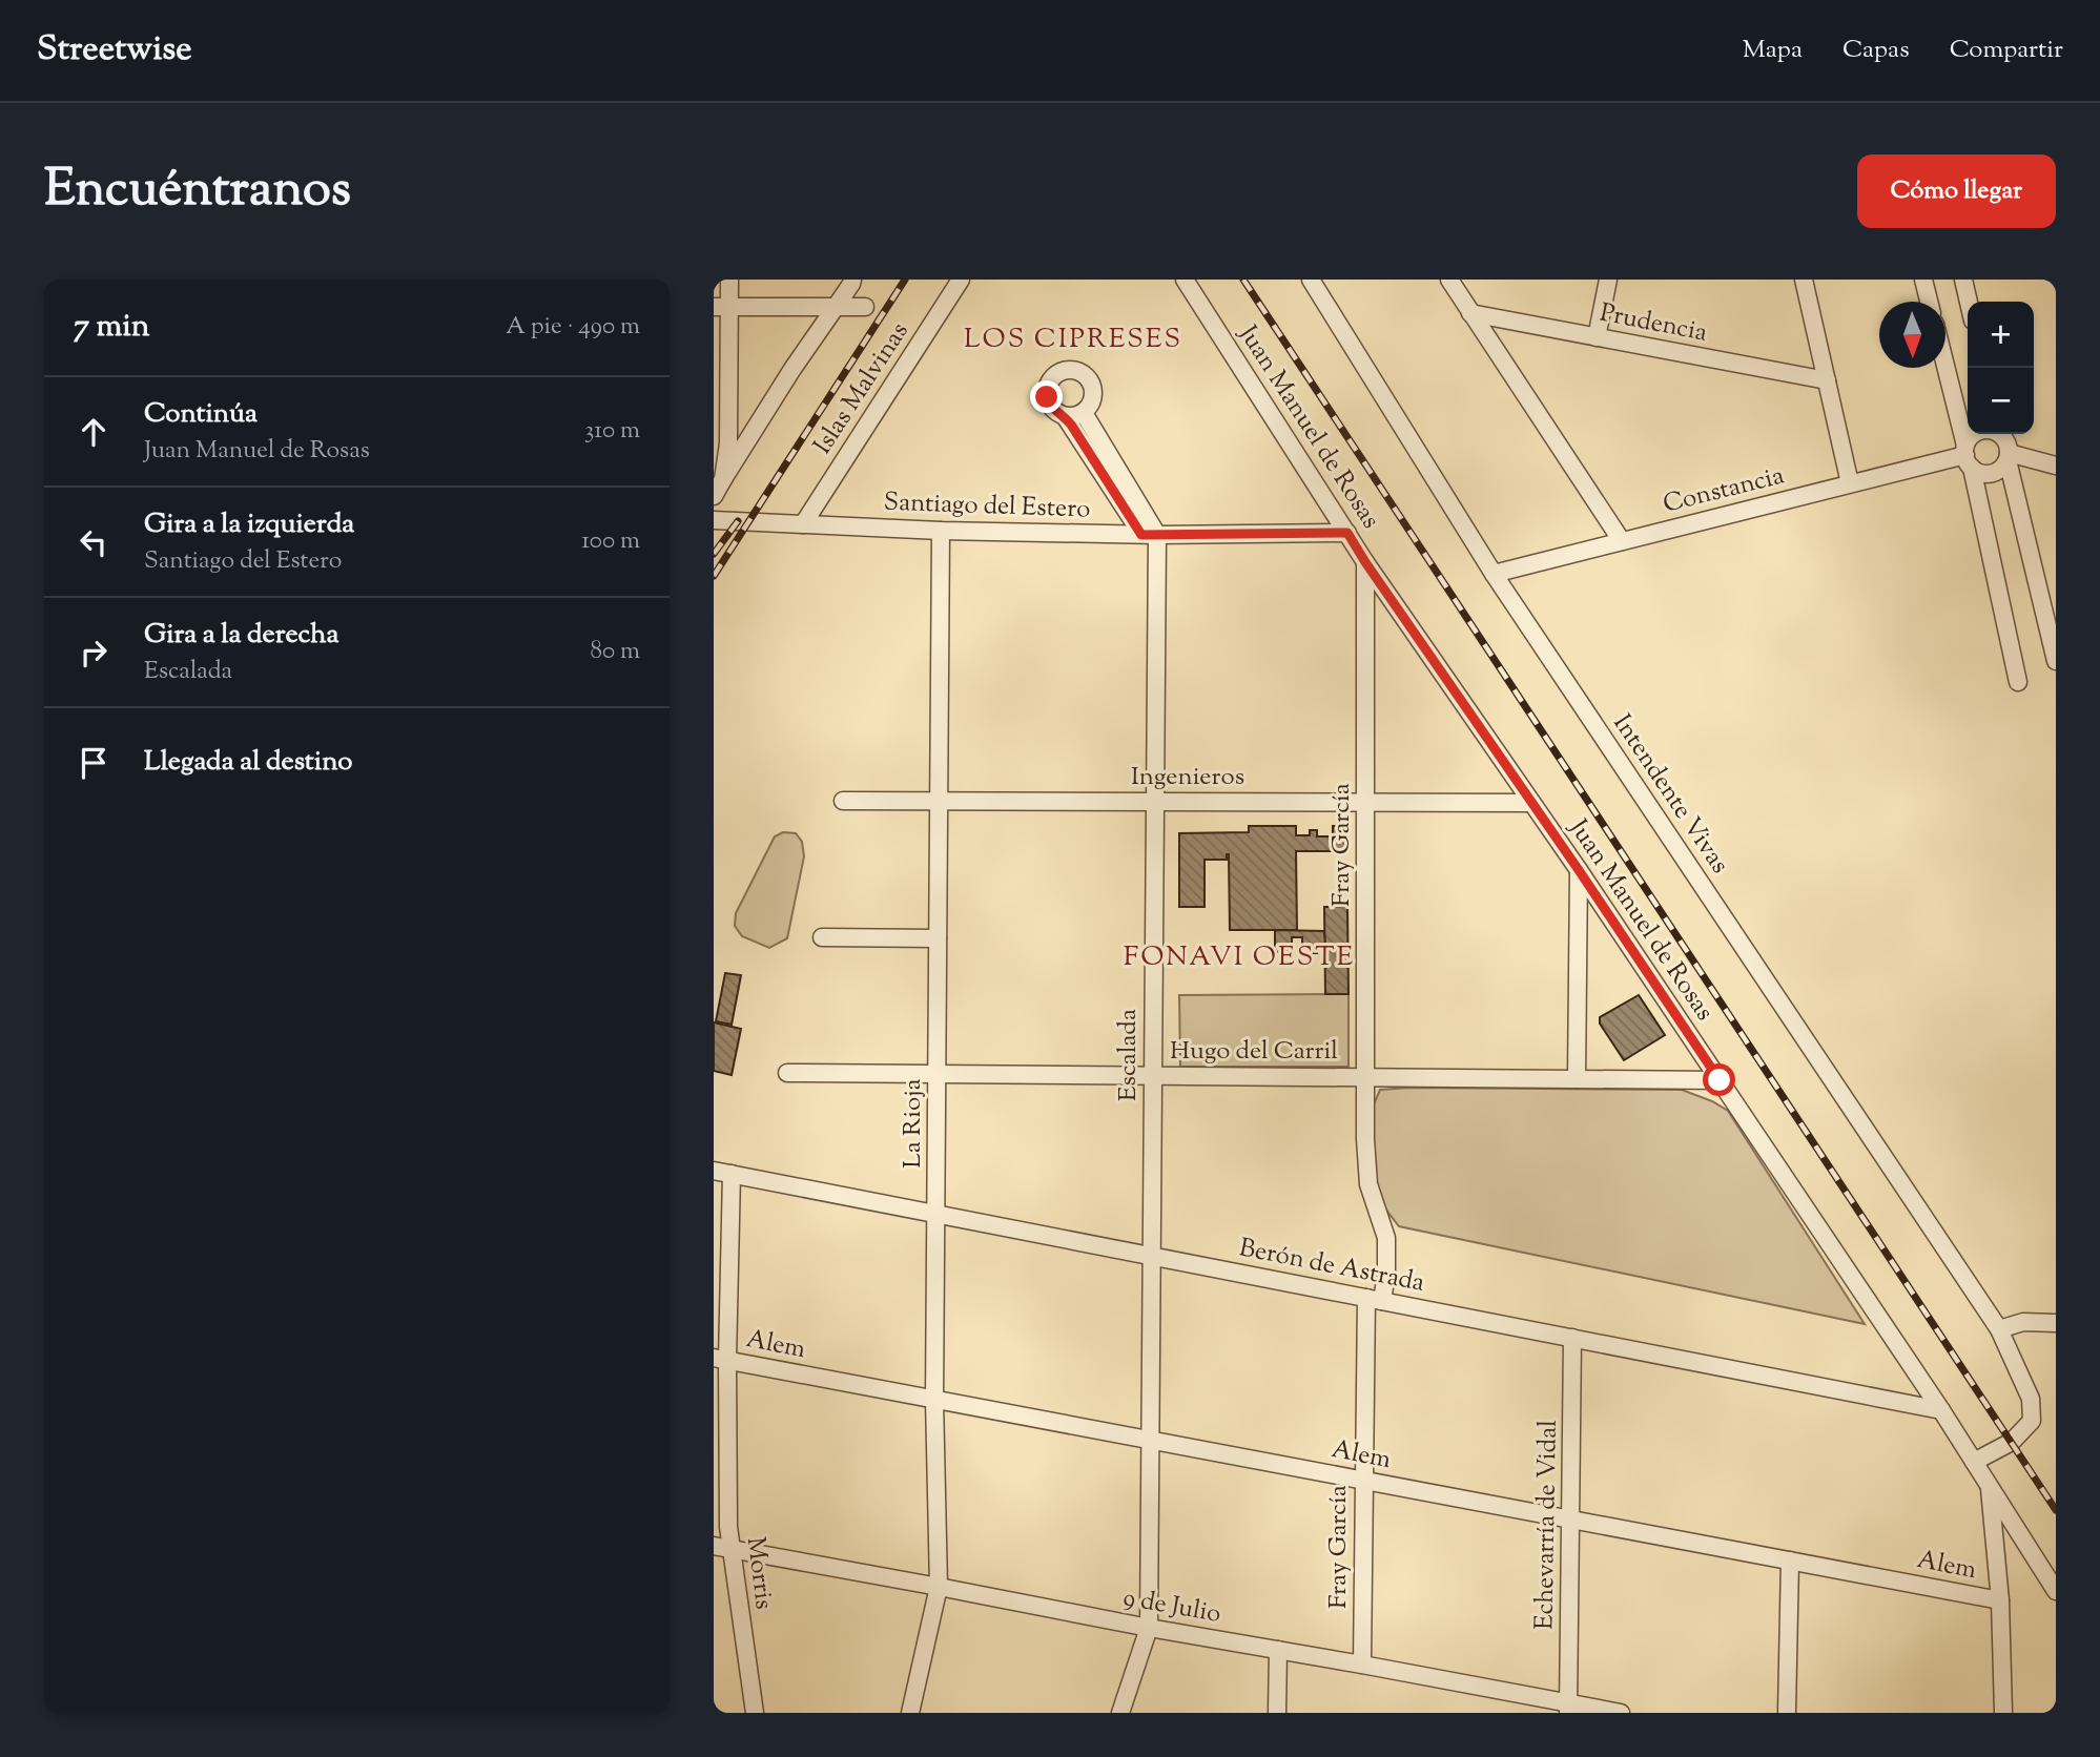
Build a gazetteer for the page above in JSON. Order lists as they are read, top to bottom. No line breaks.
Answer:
{"streets":{"street":["Prudencia","Islas Malvinas","Juan Manuel de Rosas","Constancia","Santiago del Estero","Ingenieros","Intendente Vivas","Fray García","Hugo del Carril","Escalada","La Rioja","Berón de Astrada","Alem","Echevarría de Vidal","Morris","9 de Julio"]},"crossings":[["Islas Malvinas","Santiago del Estero"],["Juan Manuel de Rosas","Santiago del Estero"],["Juan Manuel de Rosas","Ingenieros"],["Juan Manuel de Rosas","Fray García"],["Juan Manuel de Rosas","Hugo del Carril"],["Juan Manuel de Rosas","Berón de Astrada"],["Constancia","Intendente Vivas"],["Santiago del Estero","Escalada"],["Santiago del Estero","La Rioja"],["Ingenieros","Fray García"],["Ingenieros","Escalada"],["Ingenieros","La Rioja"],["Fray García","Hugo del Carril"],["Fray García","Berón de Astrada"],["Fray García","Alem"],["Fray García","9 de Julio"],["Hugo del Carril","Escalada"],["Hugo del Carril","La Rioja"],["Escalada","Berón de Astrada"],["Escalada","Alem"],["Escalada","9 de Julio"],["La Rioja","Berón de Astrada"],["La Rioja","Alem"],["La Rioja","9 de Julio"],["Berón de Astrada","Echevarría de Vidal"],["Berón de Astrada","Morris"],["Alem","Echevarría de Vidal"],["Alem","Morris"],["Echevarría de Vidal","9 de Julio"],["Morris","9 de Julio"]],"districts":["LOS CIPRESES","FONAVI OESTE"],"north":"bottom","page":{"header":"Streetwise","nav":["Mapa","Capas","Compartir"],"title":"Encuéntranos","buttons":"Cómo llegar","heading":["7 min","A pie · 490 m"],"map_buttons":["+","−"],"list":[["Continúa","Juan Manuel de Rosas","310 m"],["Gira a la izquierda","Santiago del Estero","100 m"],["Gira a la derecha","Escalada","80 m"],"Llegada al destino"]}}
